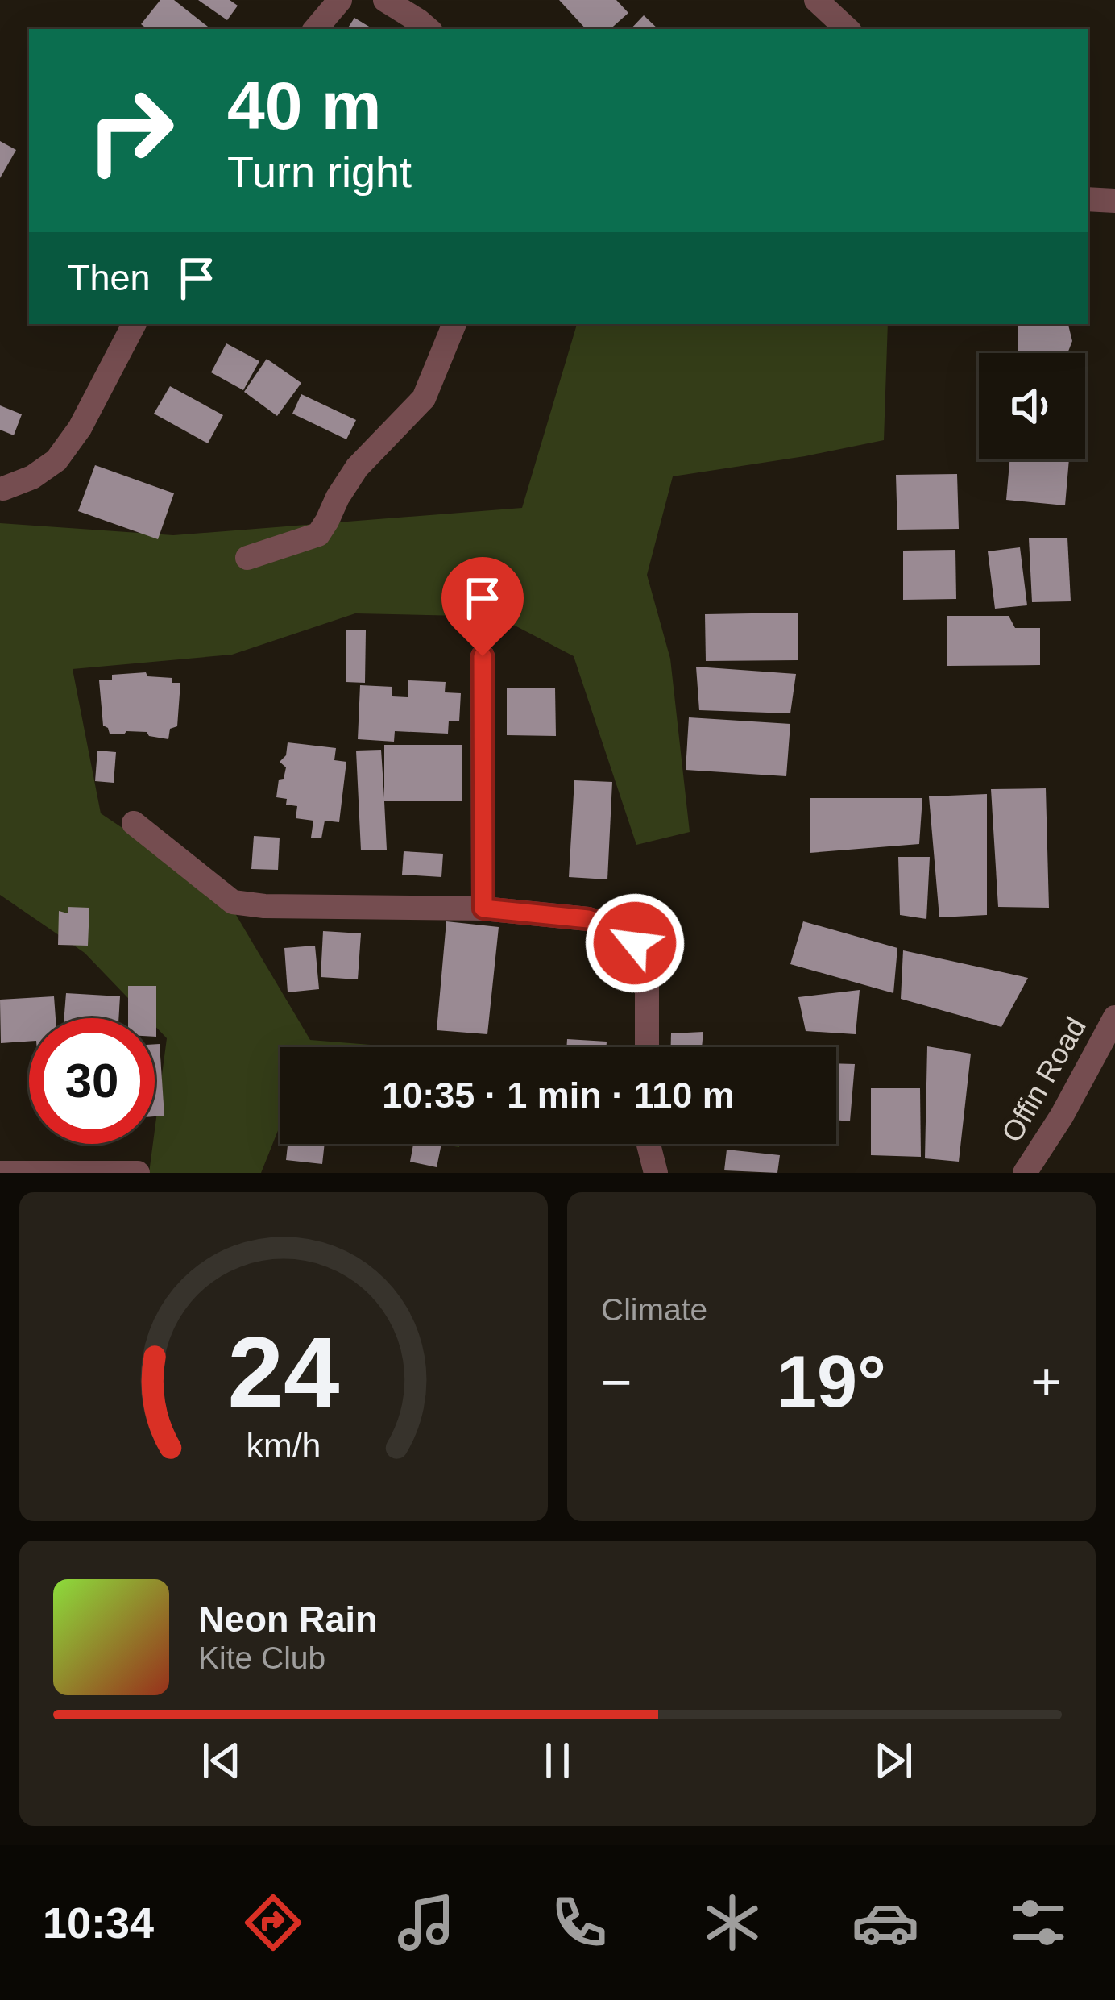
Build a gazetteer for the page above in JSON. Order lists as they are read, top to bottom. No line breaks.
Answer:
{"streets":{"street":["Offin Road"]},"page":{"turn":["40 m","Turn right"],"then":"Then","limit":"30","trip":"10:35 · 1 min · 110 m","tile":"Climate","heat":["−","19°","+"],"song":["Neon Rain","Kite Club"],"tabs":"10:34","gauge":["24","km/h"]}}
